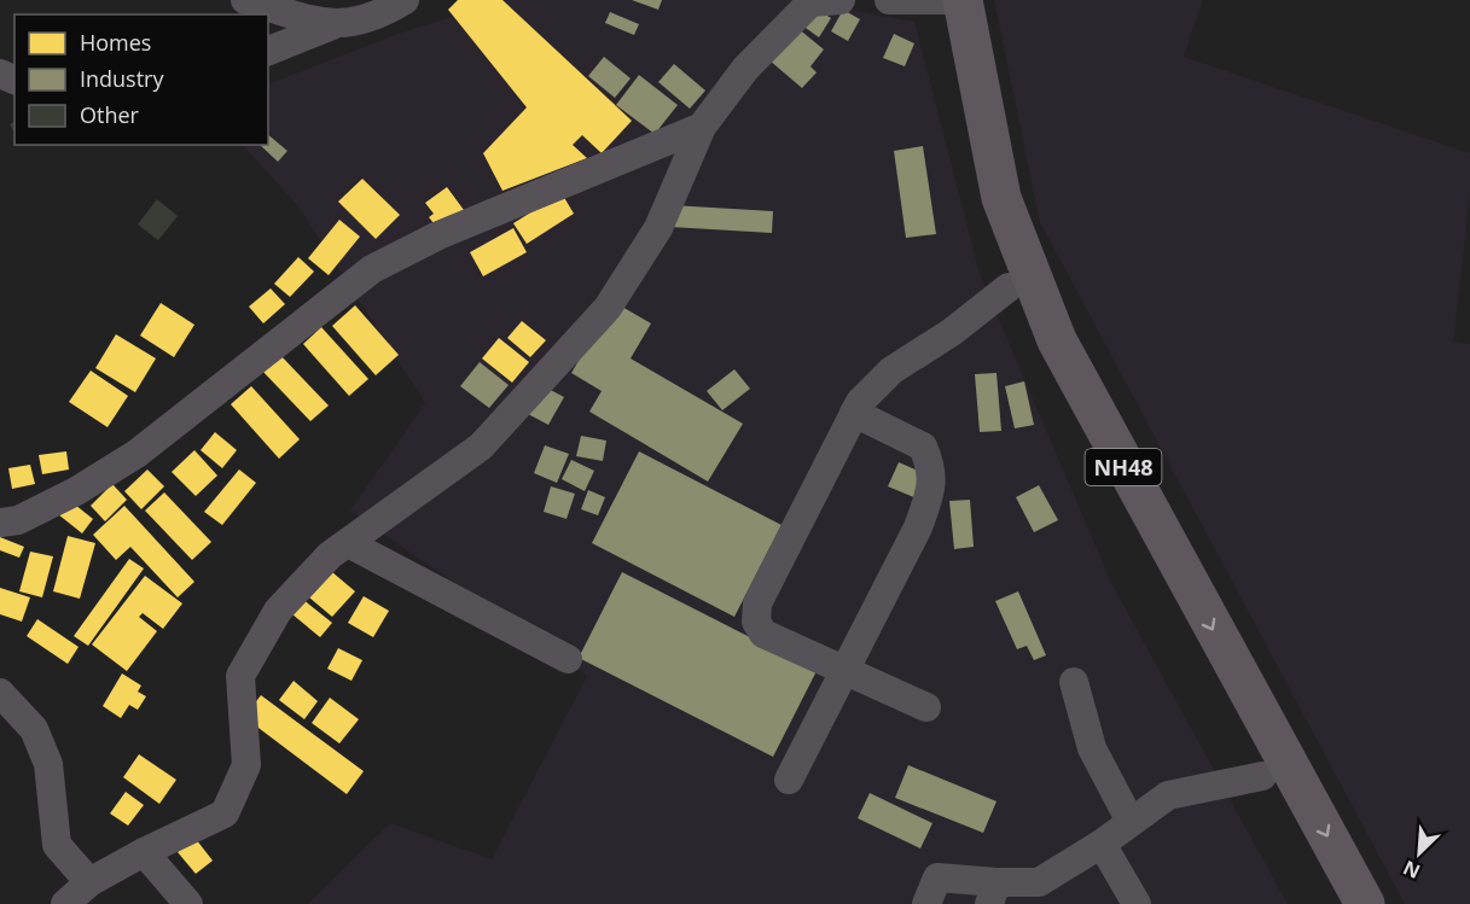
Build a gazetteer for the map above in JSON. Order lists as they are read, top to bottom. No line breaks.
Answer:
{"streets":{"highway":["NH48"]},"legend":["Homes","Industry","Other"],"north":"bottom left"}
